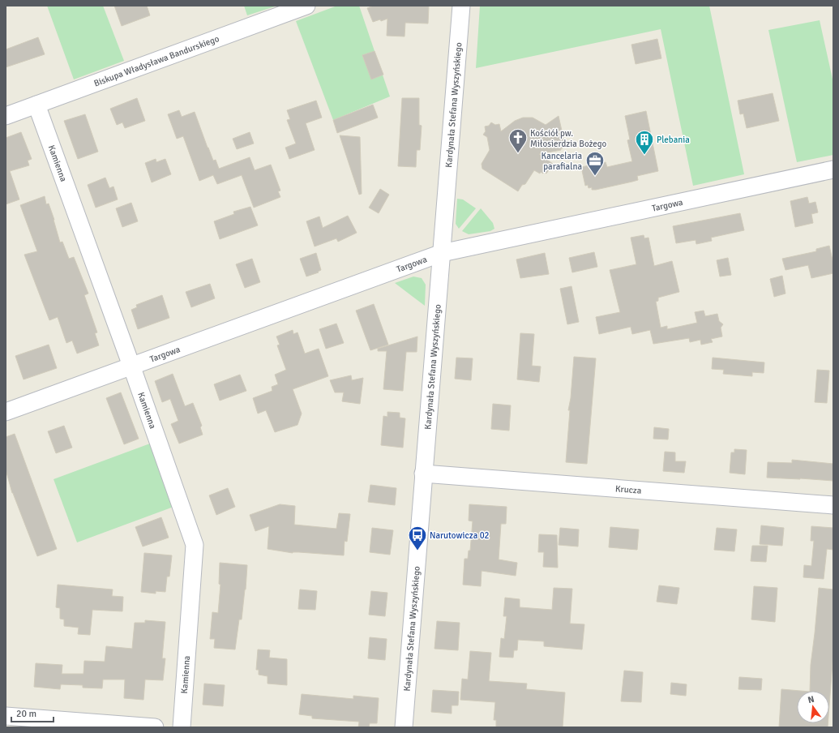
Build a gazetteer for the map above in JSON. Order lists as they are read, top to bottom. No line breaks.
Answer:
{"streets":{"street":["Biskupa Władysława Bandurskiego","Kardynała Stefana Wyszyńskiego","Kamienna","Targowa","Krucza"]},"crossings":[["Biskupa Władysława Bandurskiego","Kamienna"],["Kardynała Stefana Wyszyńskiego","Targowa"],["Kardynała Stefana Wyszyńskiego","Krucza"],["Kamienna","Targowa"]],"places":{"church":["Kościół pw. Miłosierdzia Bożego"],"building":["Plebania"],"office":["Kancelaria parafialna"],"bus stop":["Narutowicza 02"]},"scale_bar":"20 m","north":"top"}
